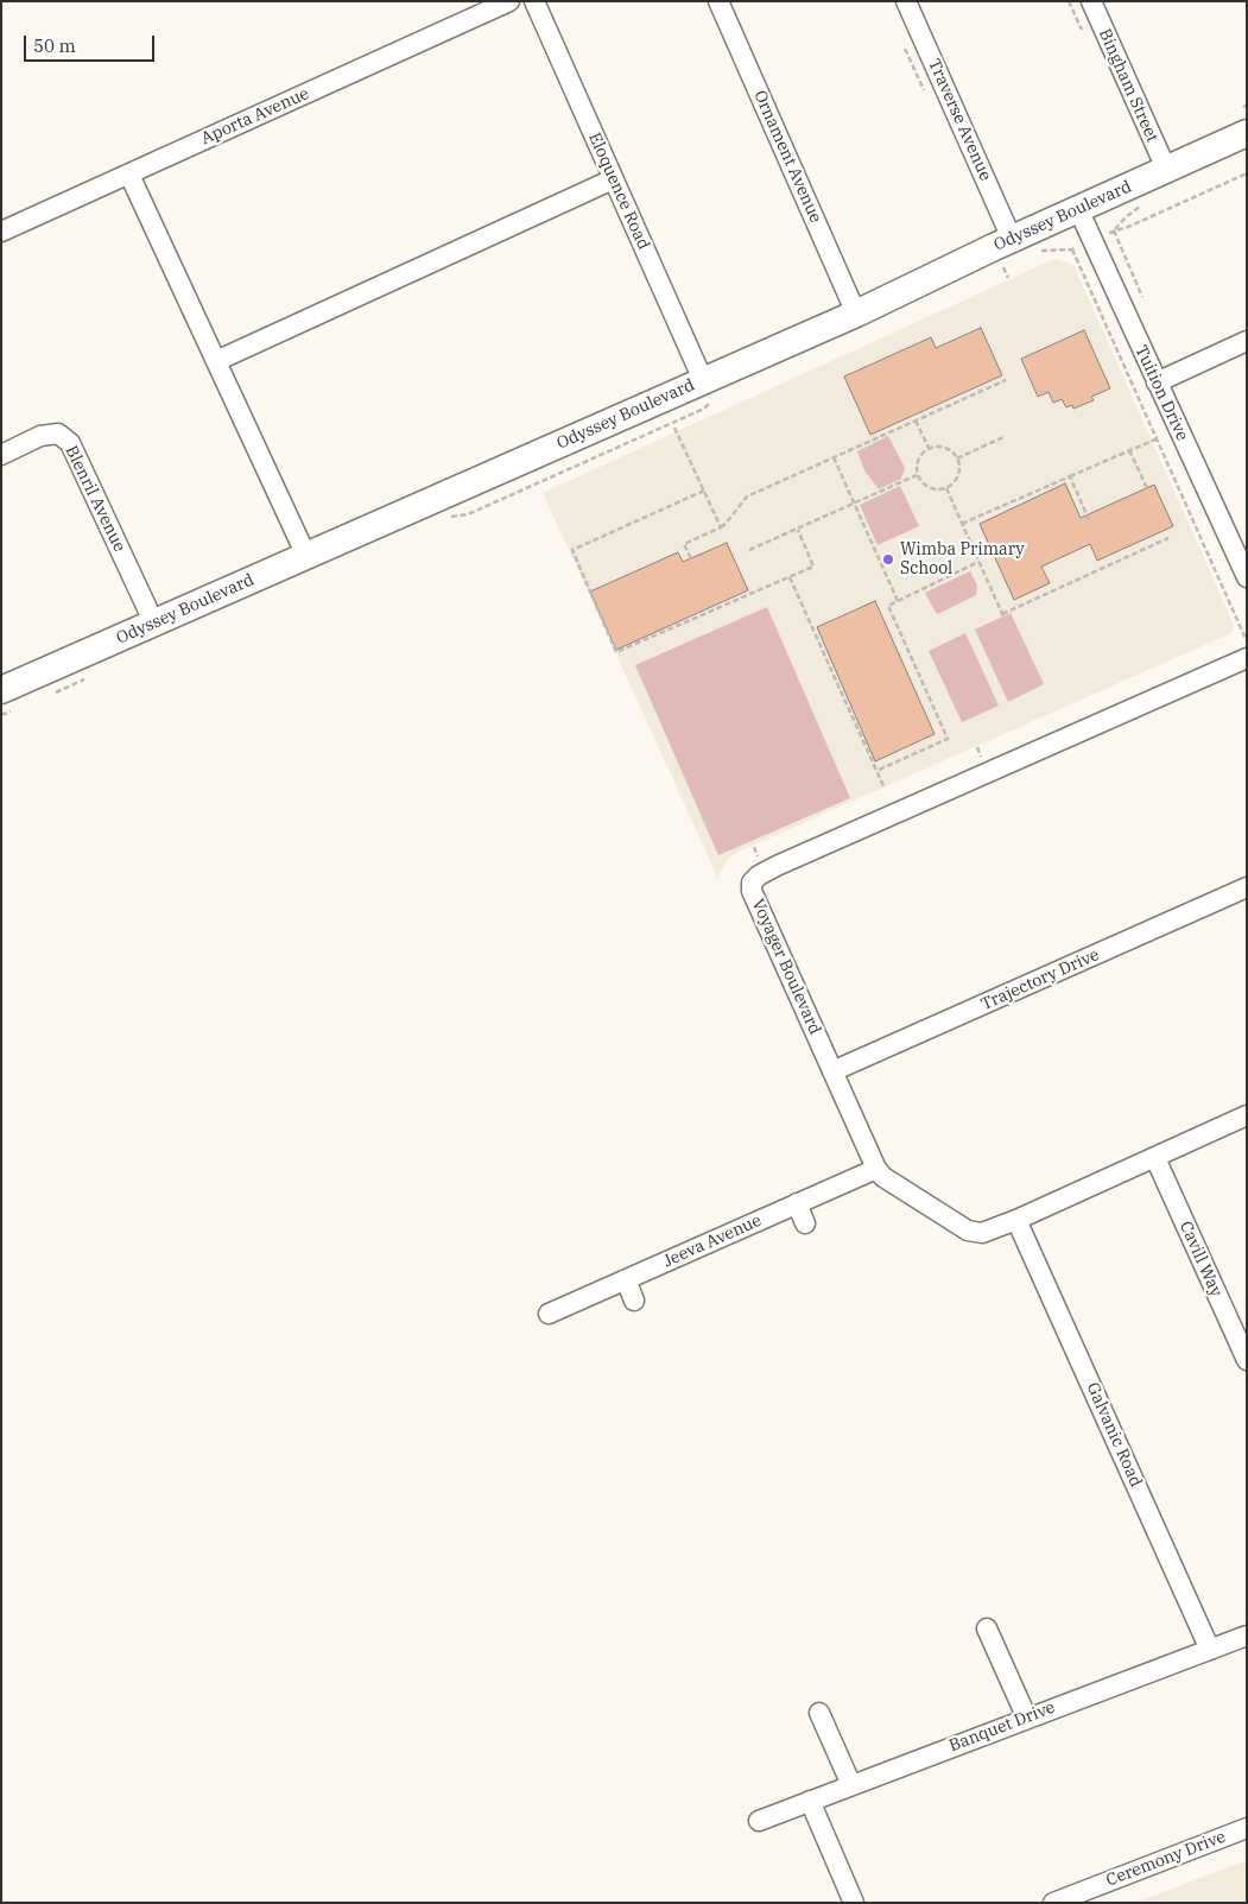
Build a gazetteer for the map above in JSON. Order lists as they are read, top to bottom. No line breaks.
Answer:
{"streets":{"street":["Bingham Street","Aporta Avenue","Traverse Avenue","Ornament Avenue","Eloquence Road","Odyssey Boulevard","Tuition Drive","Blenril Avenue","Voyager Boulevard","Trajectory Drive","Jeeva Avenue","Cavill Way","Galvanic Road","Banquet Drive","Ceremony Drive"]},"crossings":[["Bingham Street","Odyssey Boulevard"],["Traverse Avenue","Odyssey Boulevard"],["Ornament Avenue","Odyssey Boulevard"],["Eloquence Road","Odyssey Boulevard"],["Odyssey Boulevard","Tuition Drive"],["Odyssey Boulevard","Blenril Avenue"],["Voyager Boulevard","Trajectory Drive"],["Voyager Boulevard","Jeeva Avenue"],["Voyager Boulevard","Cavill Way"],["Voyager Boulevard","Galvanic Road"],["Galvanic Road","Banquet Drive"]],"places":["Wimba Primary School"],"scale_bar":"50 m"}
